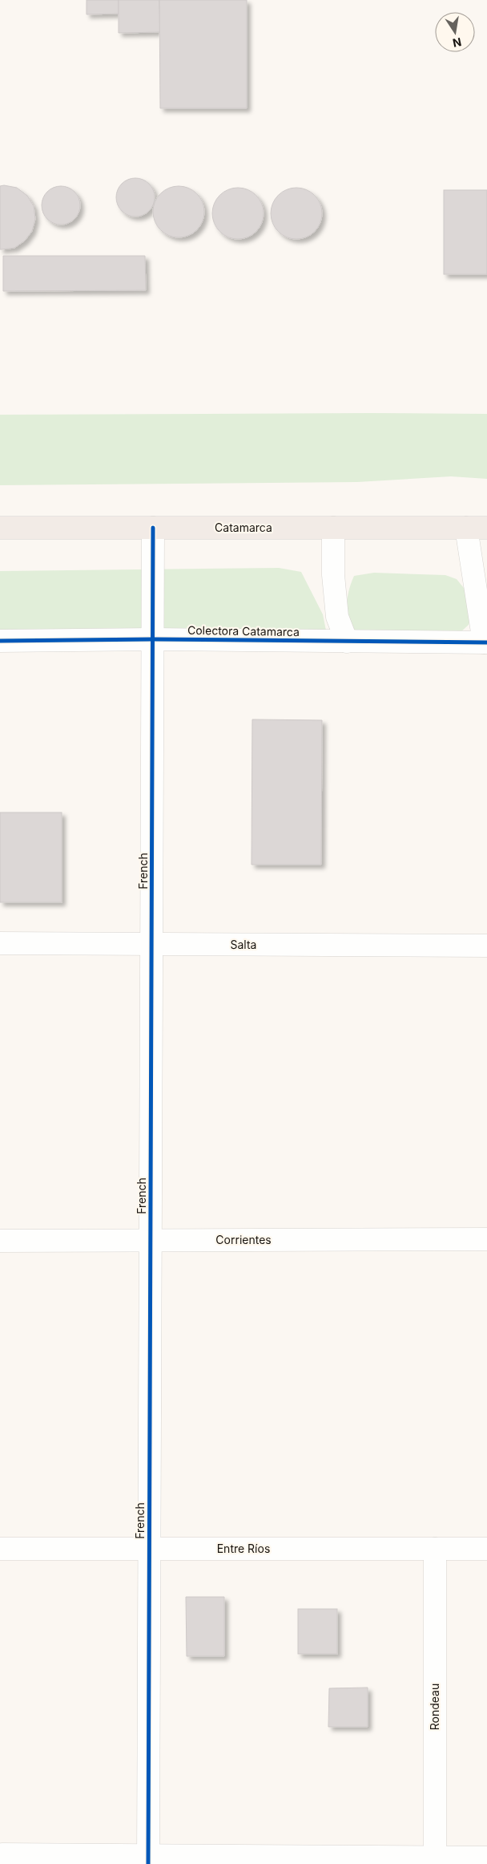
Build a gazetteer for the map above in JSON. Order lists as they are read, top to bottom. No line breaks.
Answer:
{"streets":{"main road":["Catamarca"],"street":["Colectora Catamarca","French","Salta","Corrientes","Entre Ríos","Rondeau"]},"crossings":[["Catamarca","French"],["Colectora Catamarca","French"],["French","Salta"],["French","Corrientes"],["French","Entre Ríos"],["Entre Ríos","Rondeau"]],"north":"bottom"}
